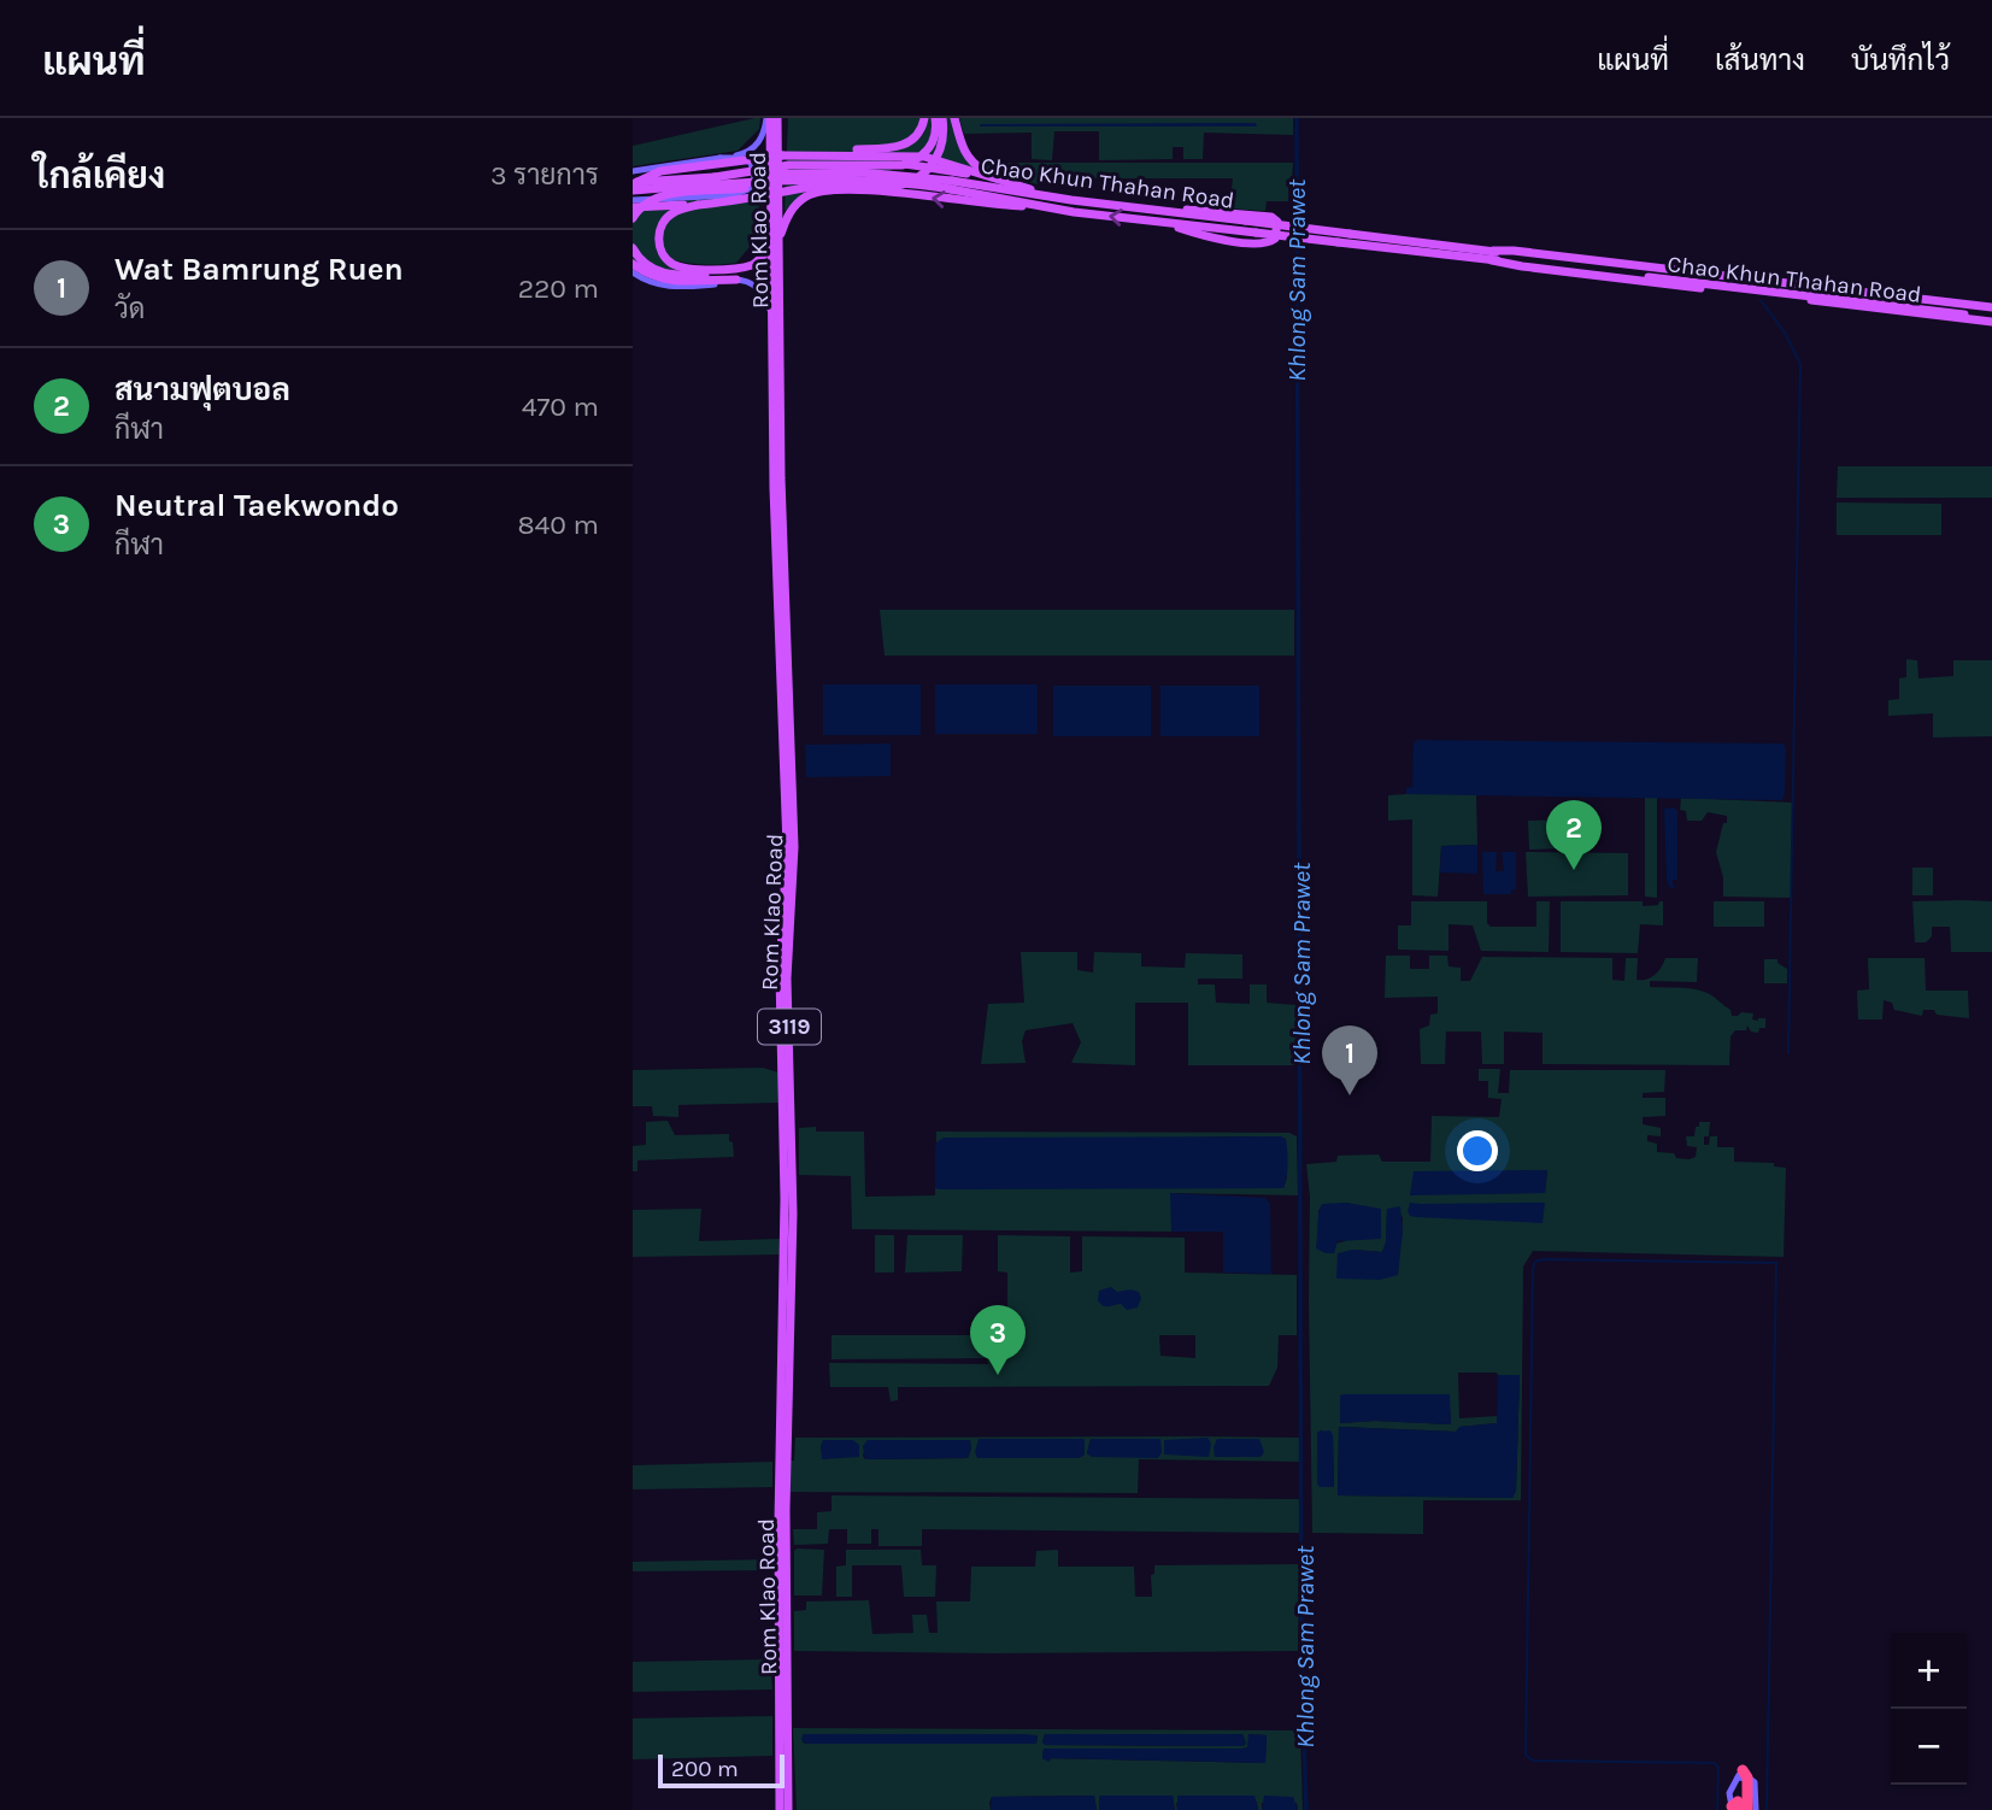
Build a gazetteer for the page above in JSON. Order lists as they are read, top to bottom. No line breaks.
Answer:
{"streets":{"main road":["Chao Khun Thahan Road","Rom Klao Road","3119"]},"water":["Khlong Sam Prawet"],"scale_bar":"200 m","page":{"header":"แผนที่","nav":["แผนที่","เส้นทาง","บันทึกไว้"],"heading":["ใกล้เคียง","3 รายการ"],"list":[{"mark":"1","name":"Wat Bamrung Ruen","note":"วัด","value":"220 m"},{"mark":"2","name":"สนามฟุตบอล","note":"กีฬา","value":"470 m"},{"mark":"3","name":"Neutral Taekwondo","note":"กีฬา","value":"840 m"}],"pins":["2","1","3"],"map_buttons":["+","−"],"scale":"200 m"}}
